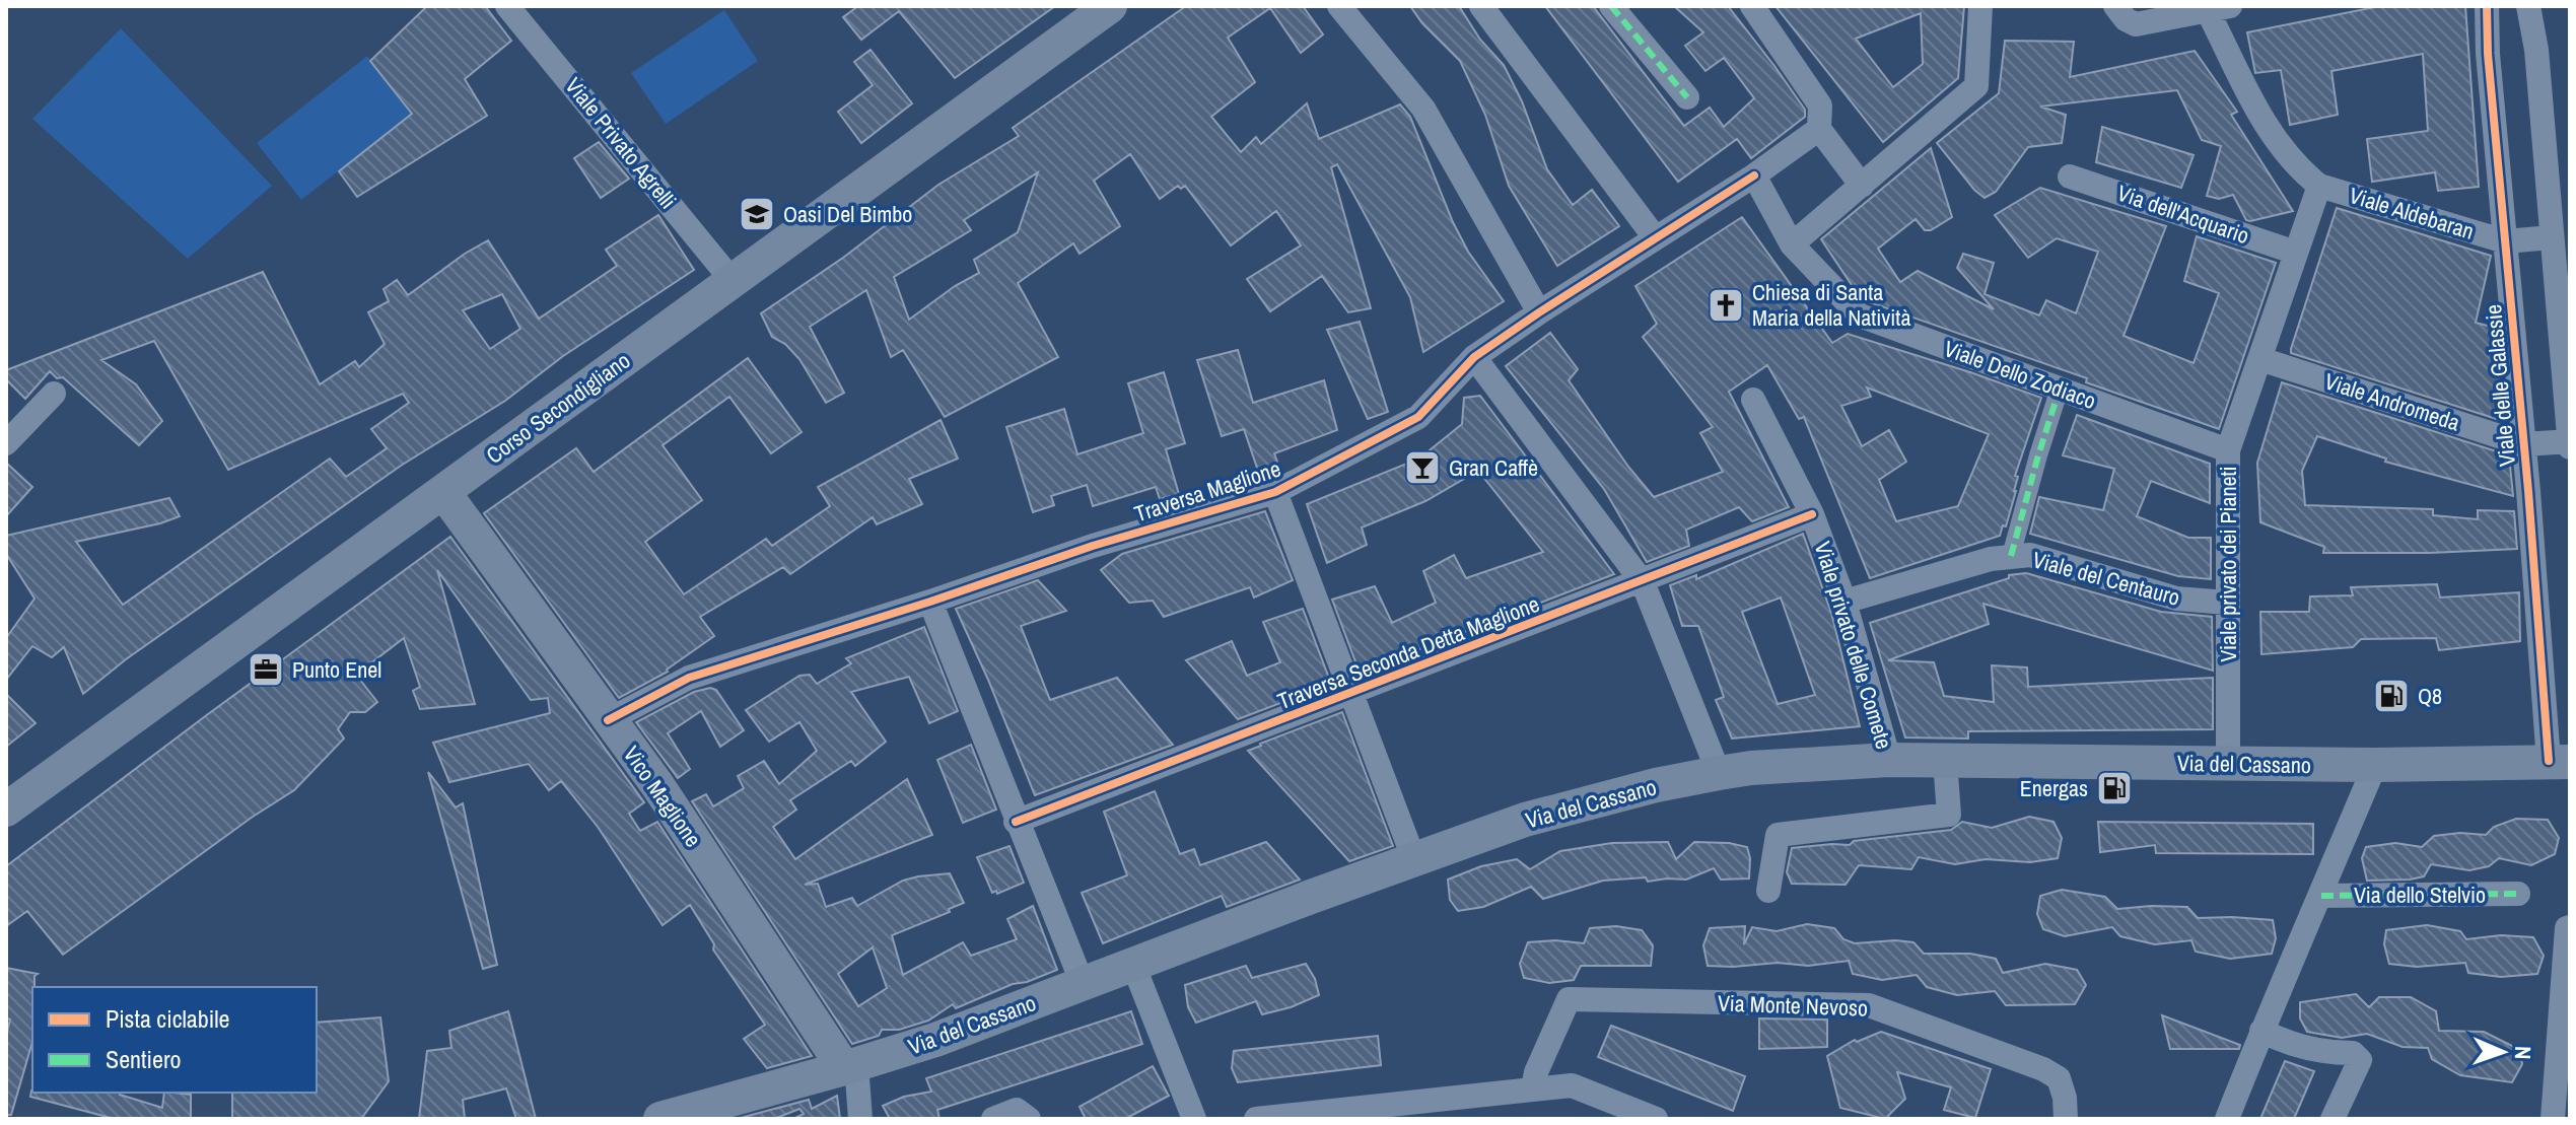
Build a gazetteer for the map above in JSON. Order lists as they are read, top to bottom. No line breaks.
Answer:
{"streets":{"main road":["Corso Secondigliano","Via del Cassano","Vico Maglione"],"street":["Viale Privato Agrelli","Viale Aldebaran","Via dell'Acquario","Viale Dello Zodiaco","Viale delle Galassie","Viale Andromeda","Traversa Maglione","Viale privato dei Pianeti","Viale del Centauro","Viale privato delle Comete","Traversa Seconda Detta Maglione","Via dello Stelvio","Via Monte Nevoso"]},"crossings":[["Viale Privato Agrelli","Corso Secondigliano"],["Viale Aldebaran","Viale delle Galassie"],["Viale Aldebaran","Viale privato dei Pianeti"],["Via dell'Acquario","Viale privato dei Pianeti"],["Viale Dello Zodiaco","Traversa Maglione"],["Viale Dello Zodiaco","Viale privato dei Pianeti"],["Viale delle Galassie","Viale Andromeda"],["Viale delle Galassie","Via del Cassano"],["Viale Andromeda","Viale privato dei Pianeti"],["Corso Secondigliano","Vico Maglione"],["Traversa Maglione","Vico Maglione"],["Viale privato dei Pianeti","Viale del Centauro"],["Viale privato dei Pianeti","Via del Cassano"],["Viale del Centauro","Viale privato delle Comete"],["Viale privato delle Comete","Traversa Seconda Detta Maglione"],["Viale privato delle Comete","Via del Cassano"],["Via del Cassano","Vico Maglione"],["Via del Cassano","Via dello Stelvio"]],"places":{"school or university":["Oasi Del Bimbo"],"church":["Chiesa di Santa Maria della Natività"],"bar":["Gran Caffè"],"office":["Punto Enel"],"fuel station":["Q8","Energas"]},"legend":["Pista ciclabile","Sentiero"],"north":"right"}
